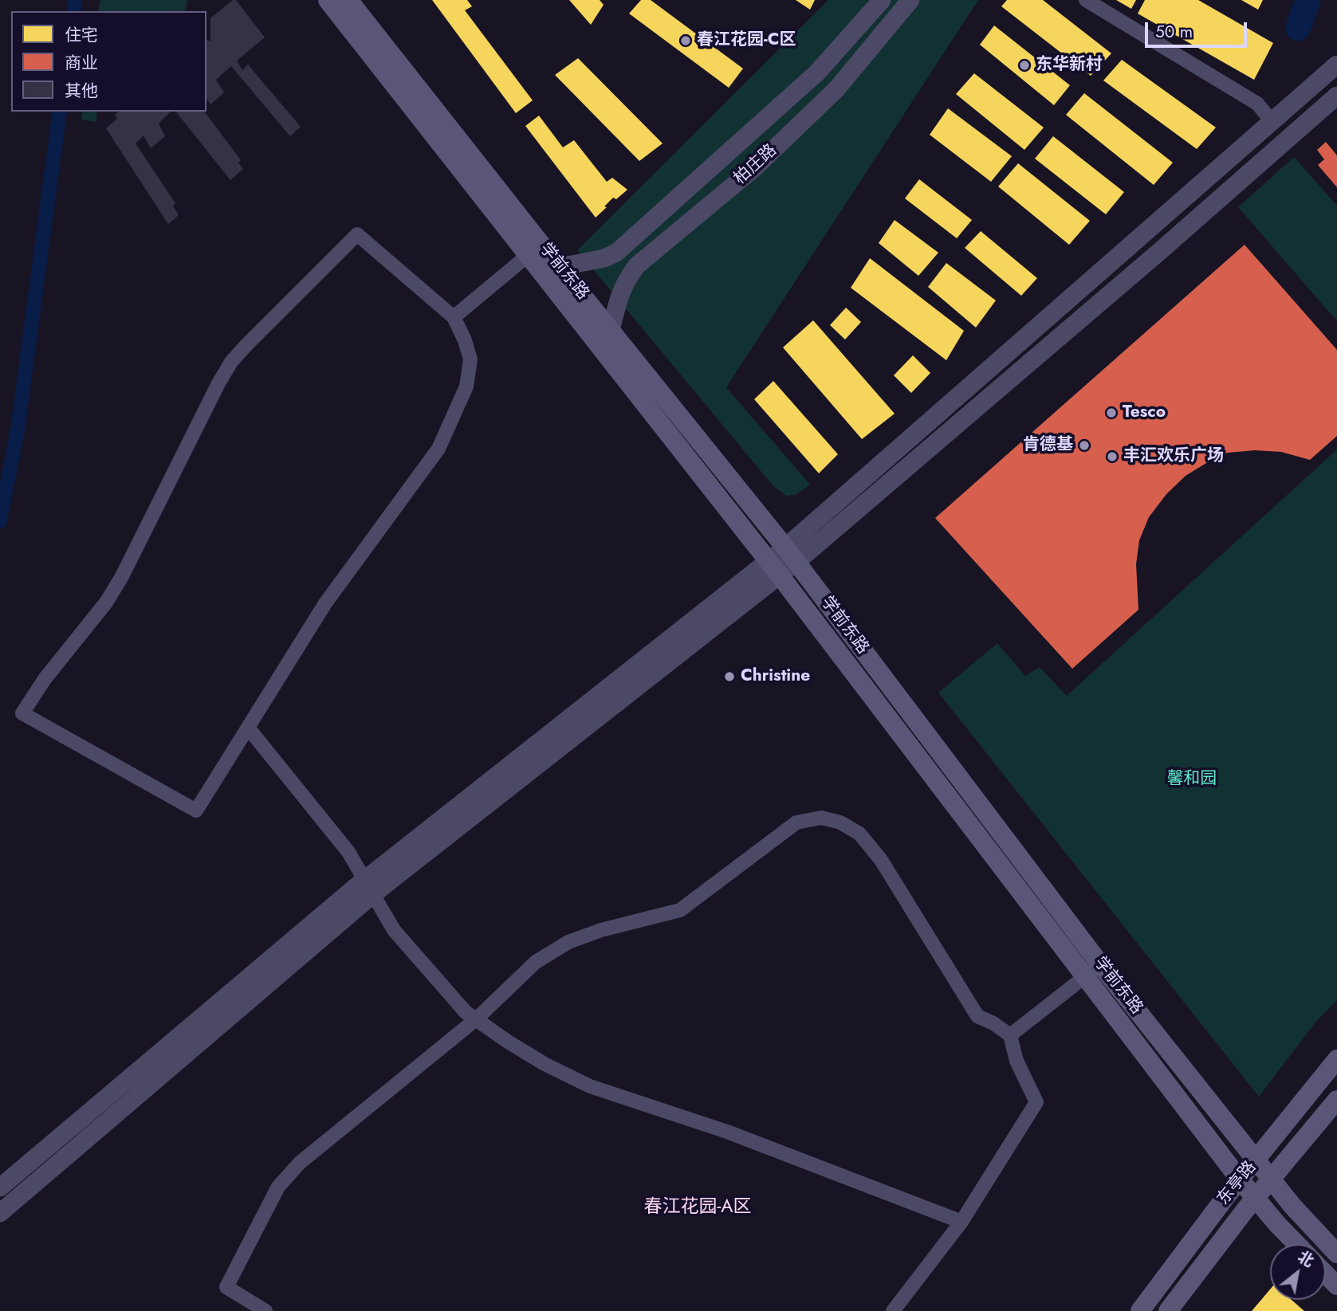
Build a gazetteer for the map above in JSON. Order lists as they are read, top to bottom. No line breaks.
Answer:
{"streets":{"main road":["学前东路","东亭路"],"street":["柏庄路"]},"crossings":[["柏庄路","学前东路"],["学前东路","东亭路"]],"districts":["春江花园-A区"],"parks":["馨和园"],"places":["春江花园-C区","东华新村","Tesco","肯德基","丰汇欢乐广场","Christine"],"legend":["住宅","商业","其他"],"scale_bar":"50 m","north":"top right"}
